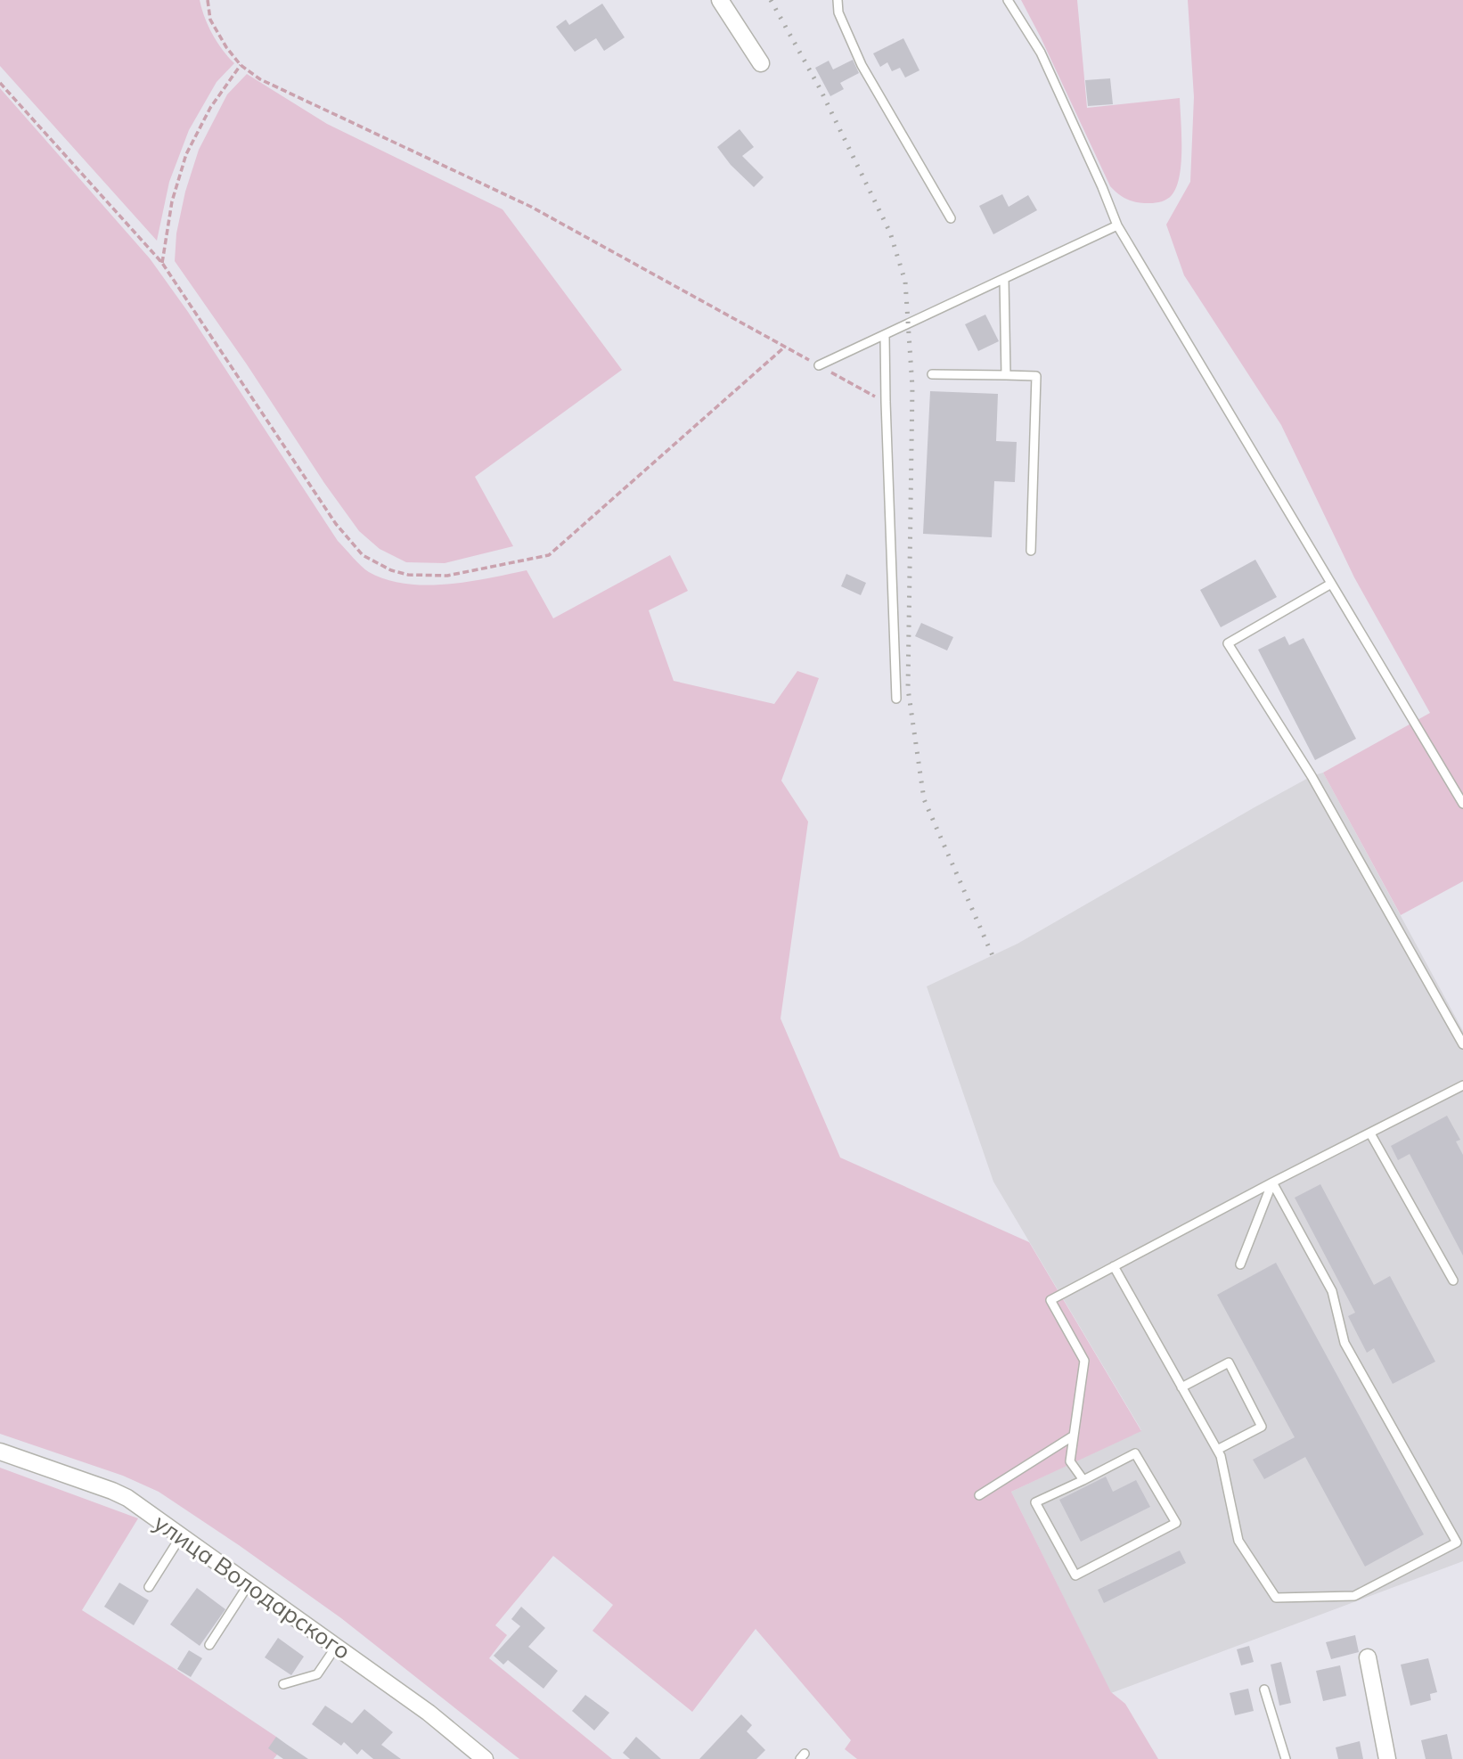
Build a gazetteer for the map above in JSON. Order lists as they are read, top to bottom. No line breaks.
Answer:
{"streets":{"street":["улица Володарского"]}}
